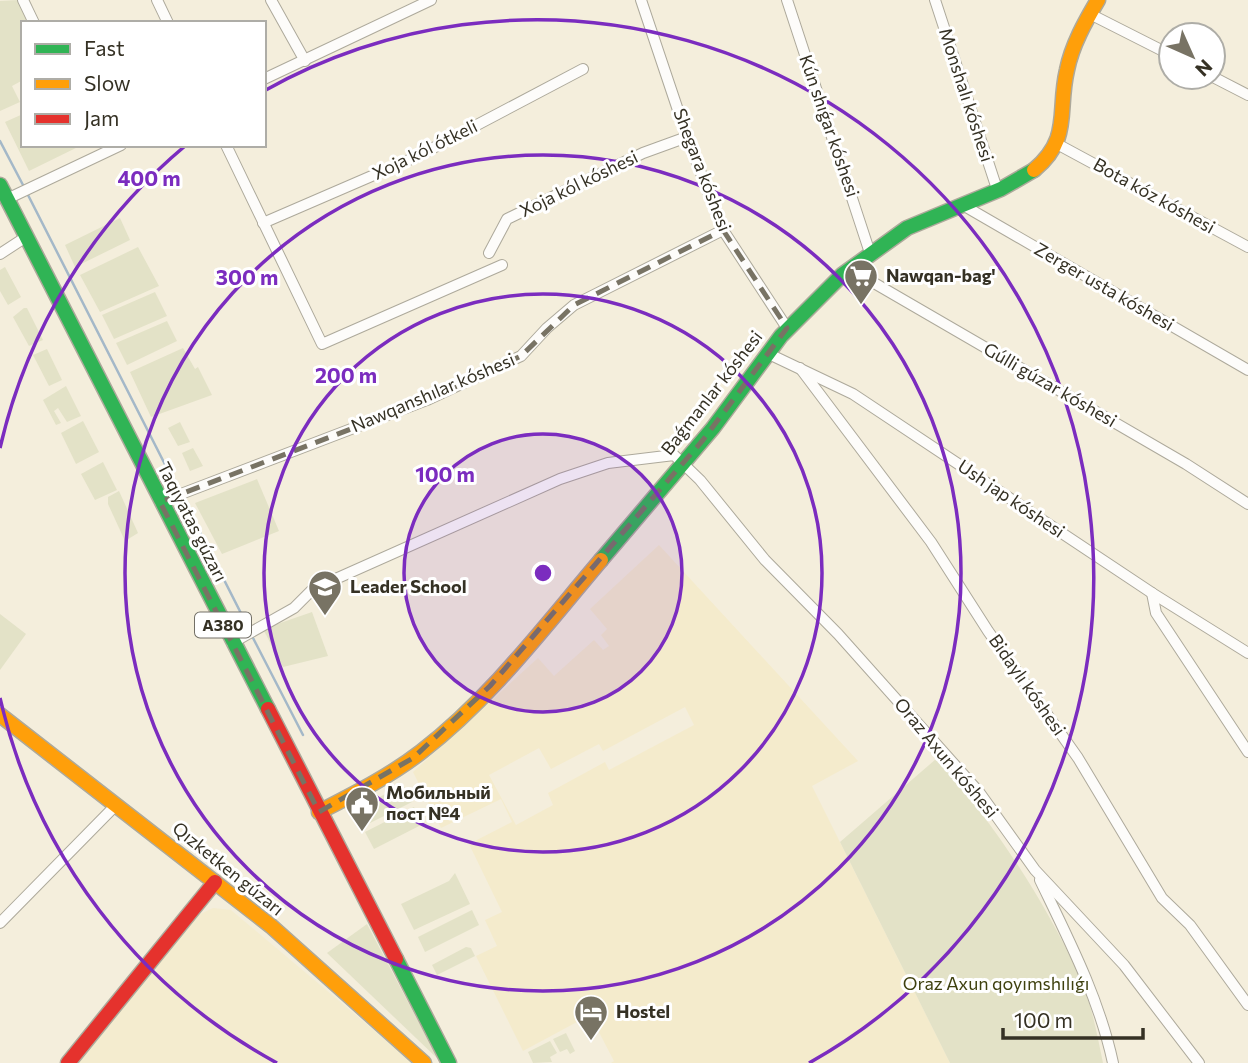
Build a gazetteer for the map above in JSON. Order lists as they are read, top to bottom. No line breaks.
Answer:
{"streets":{"main road":["Baǵmanlar kóshesi","Taqıyatas gúzarı","A380","Qızketken gúzarı"],"street":["Monshalı kóshesi","Kún shıǵar kóshesi","Xoja kól ótkeli","Shegara kóshesi","Xoja kól kóshesi","Bota kóz kóshesi","Zerger usta kóshesi","Gúlli gúzar kóshesi","Nawqanshılar kóshesi","Ush jap kóshesi","Bidaylı kóshesi","Oraz Axun kóshesi"]},"crossings":[["Monshalı kóshesi","Baǵmanlar kóshesi"],["Kún shıǵar kóshesi","Baǵmanlar kóshesi"],["Shegara kóshesi","Xoja kól kóshesi"],["Shegara kóshesi","Nawqanshılar kóshesi"],["Shegara kóshesi","Baǵmanlar kóshesi"],["Bota kóz kóshesi","Baǵmanlar kóshesi"],["Zerger usta kóshesi","Baǵmanlar kóshesi"],["Gúlli gúzar kóshesi","Baǵmanlar kóshesi"],["Nawqanshılar kóshesi","Taqıyatas gúzarı"],["Baǵmanlar kóshesi","Ush jap kóshesi"],["Baǵmanlar kóshesi","Taqıyatas gúzarı"],["Baǵmanlar kóshesi","Oraz Axun kóshesi"],["Ush jap kóshesi","Bidaylı kóshesi"]],"parks":["Oraz Axun qoyımshılıǵı"],"places":{"supermarket":["Nawqan-bag'"],"school or university":["Leader School"],"public building":["Мобильный пост №4"],"hotel":["Hostel"]},"legend":["Fast","Slow","Jam"],"scale_bar":"100 m","north":"bottom right","rings":["400 m","300 m","200 m","100 m"]}
